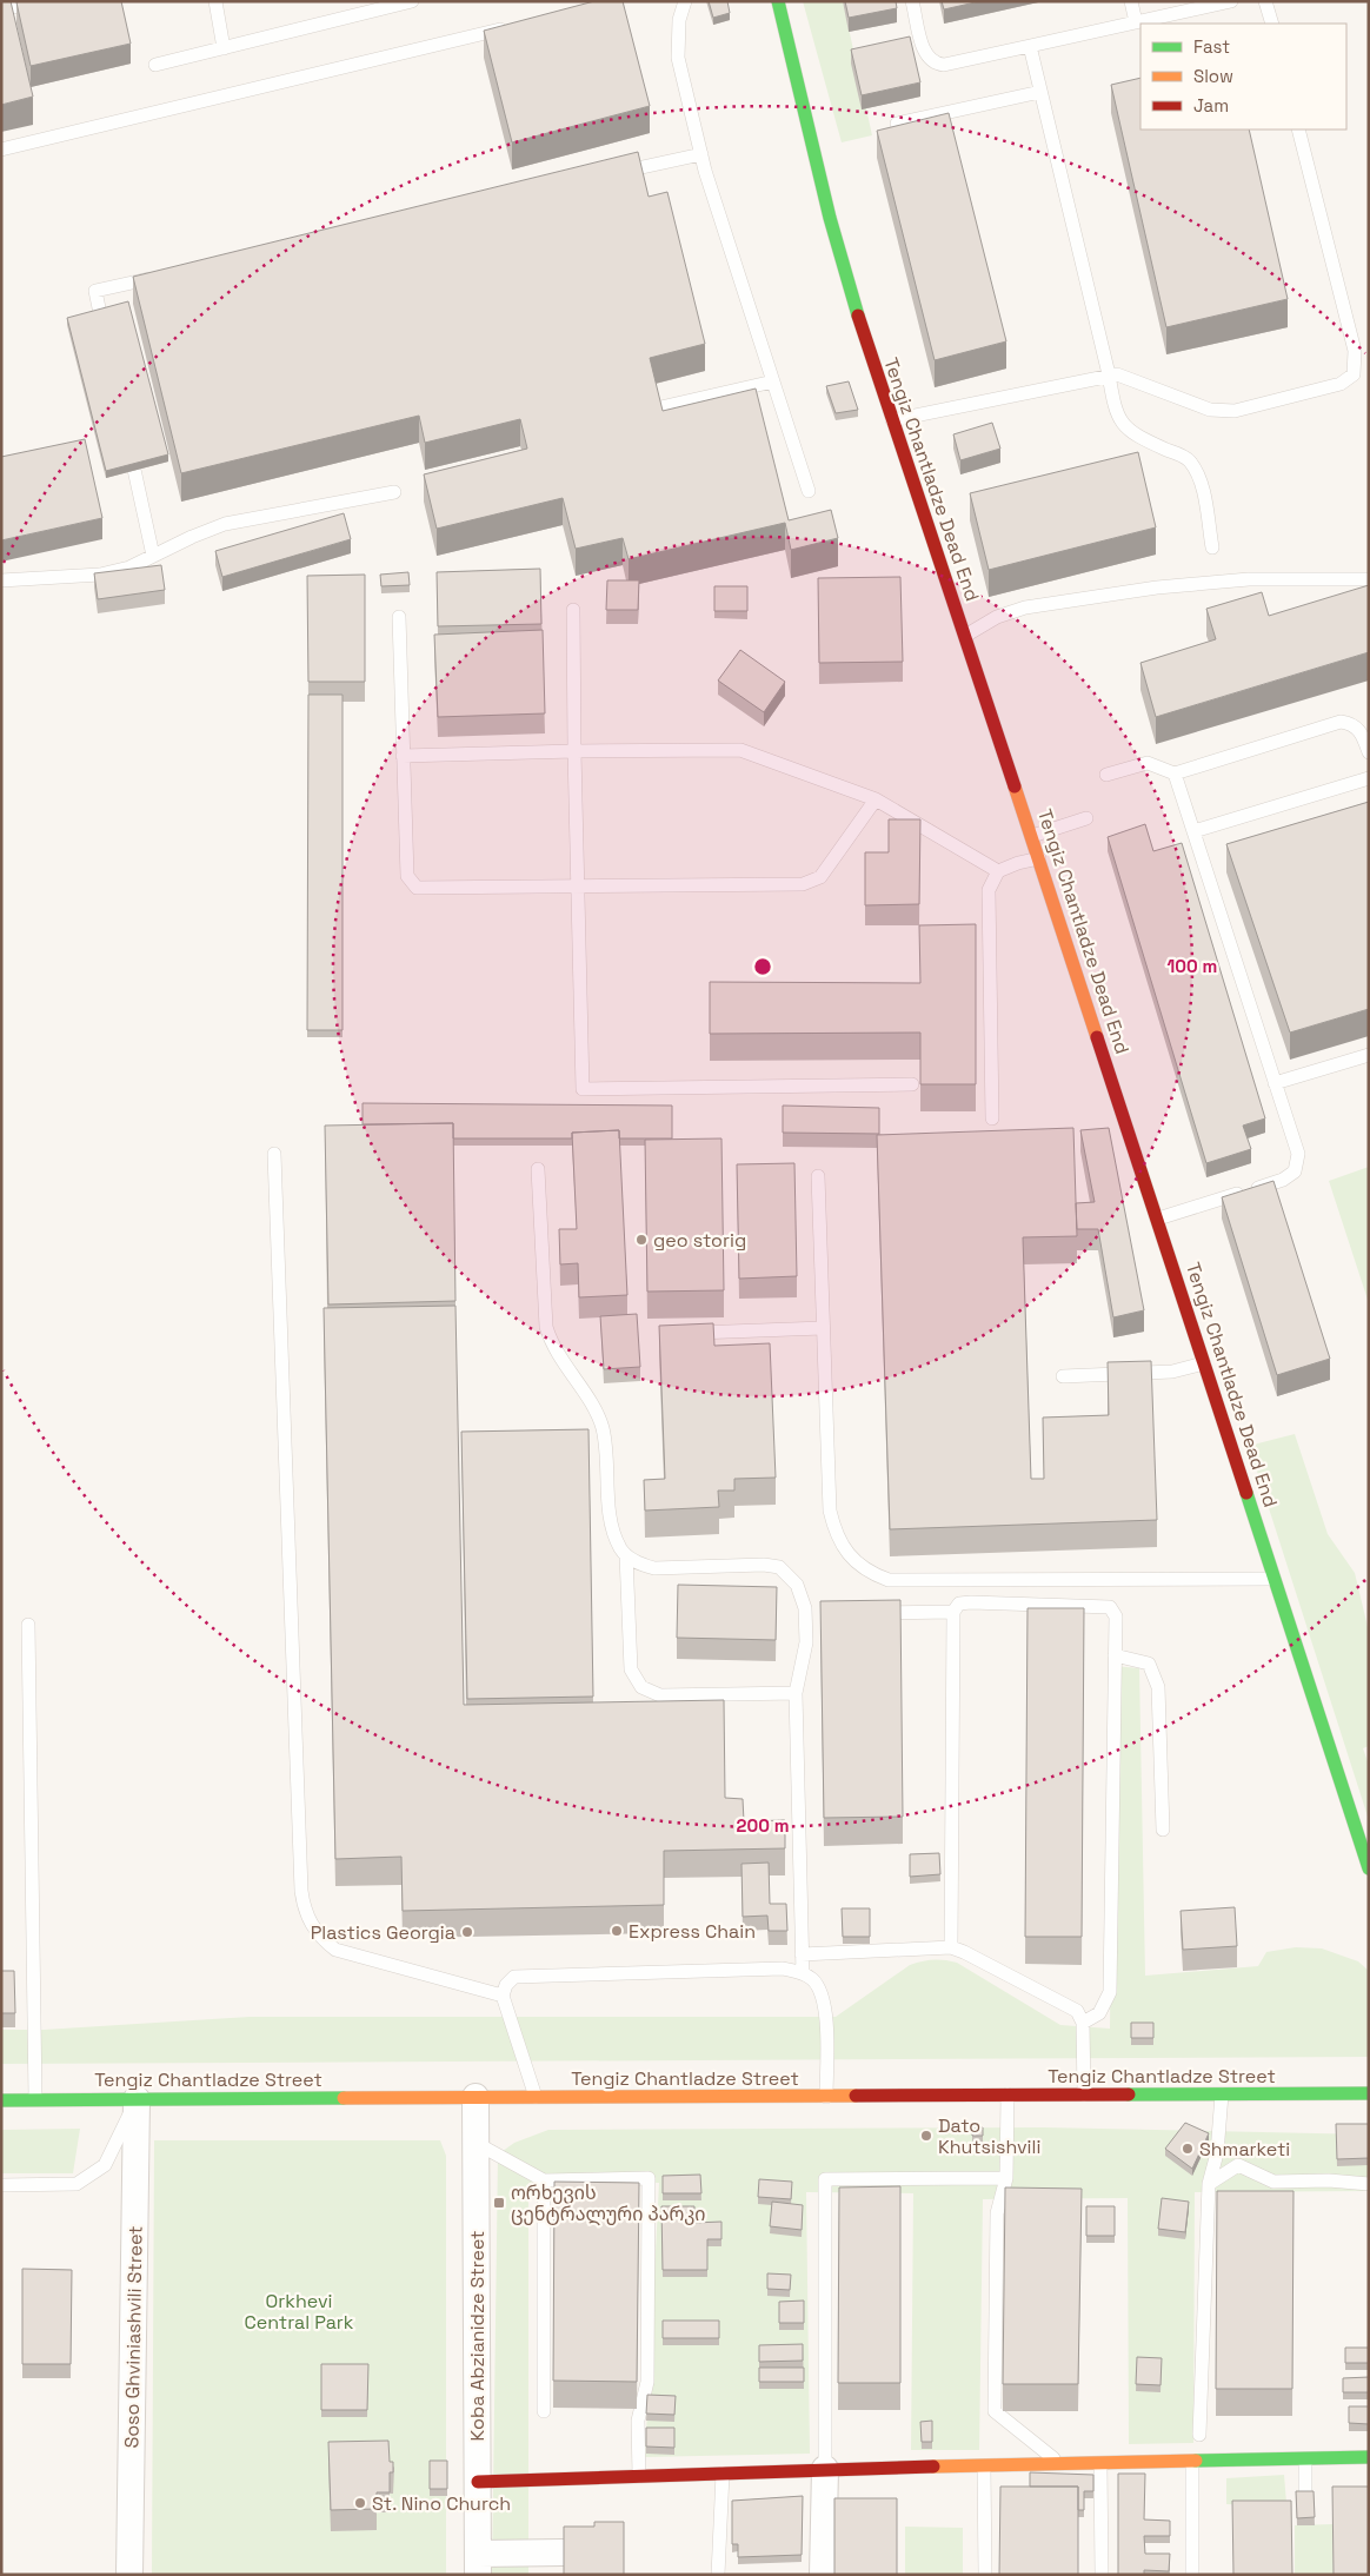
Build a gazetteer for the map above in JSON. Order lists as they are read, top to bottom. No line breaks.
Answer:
{"streets":{"street":["Tengiz Chantladze Dead End","Tengiz Chantladze Street","Koba Abzianidze Street","Soso Ghviniashvili Street"]},"crossings":[["Tengiz Chantladze Street","Koba Abzianidze Street"],["Tengiz Chantladze Street","Soso Ghviniashvili Street"]],"parks":["Orkhevi Central Park"],"places":{"other":["geo storig","Express Chain","Plastics Georgia","Dato Khutsishvili","Shmarketi","St. Nino Church"],"transit":["ორხევის ცენტრალური პარკი"]},"legend":["Fast","Slow","Jam"],"rings":["100 m","200 m"]}
